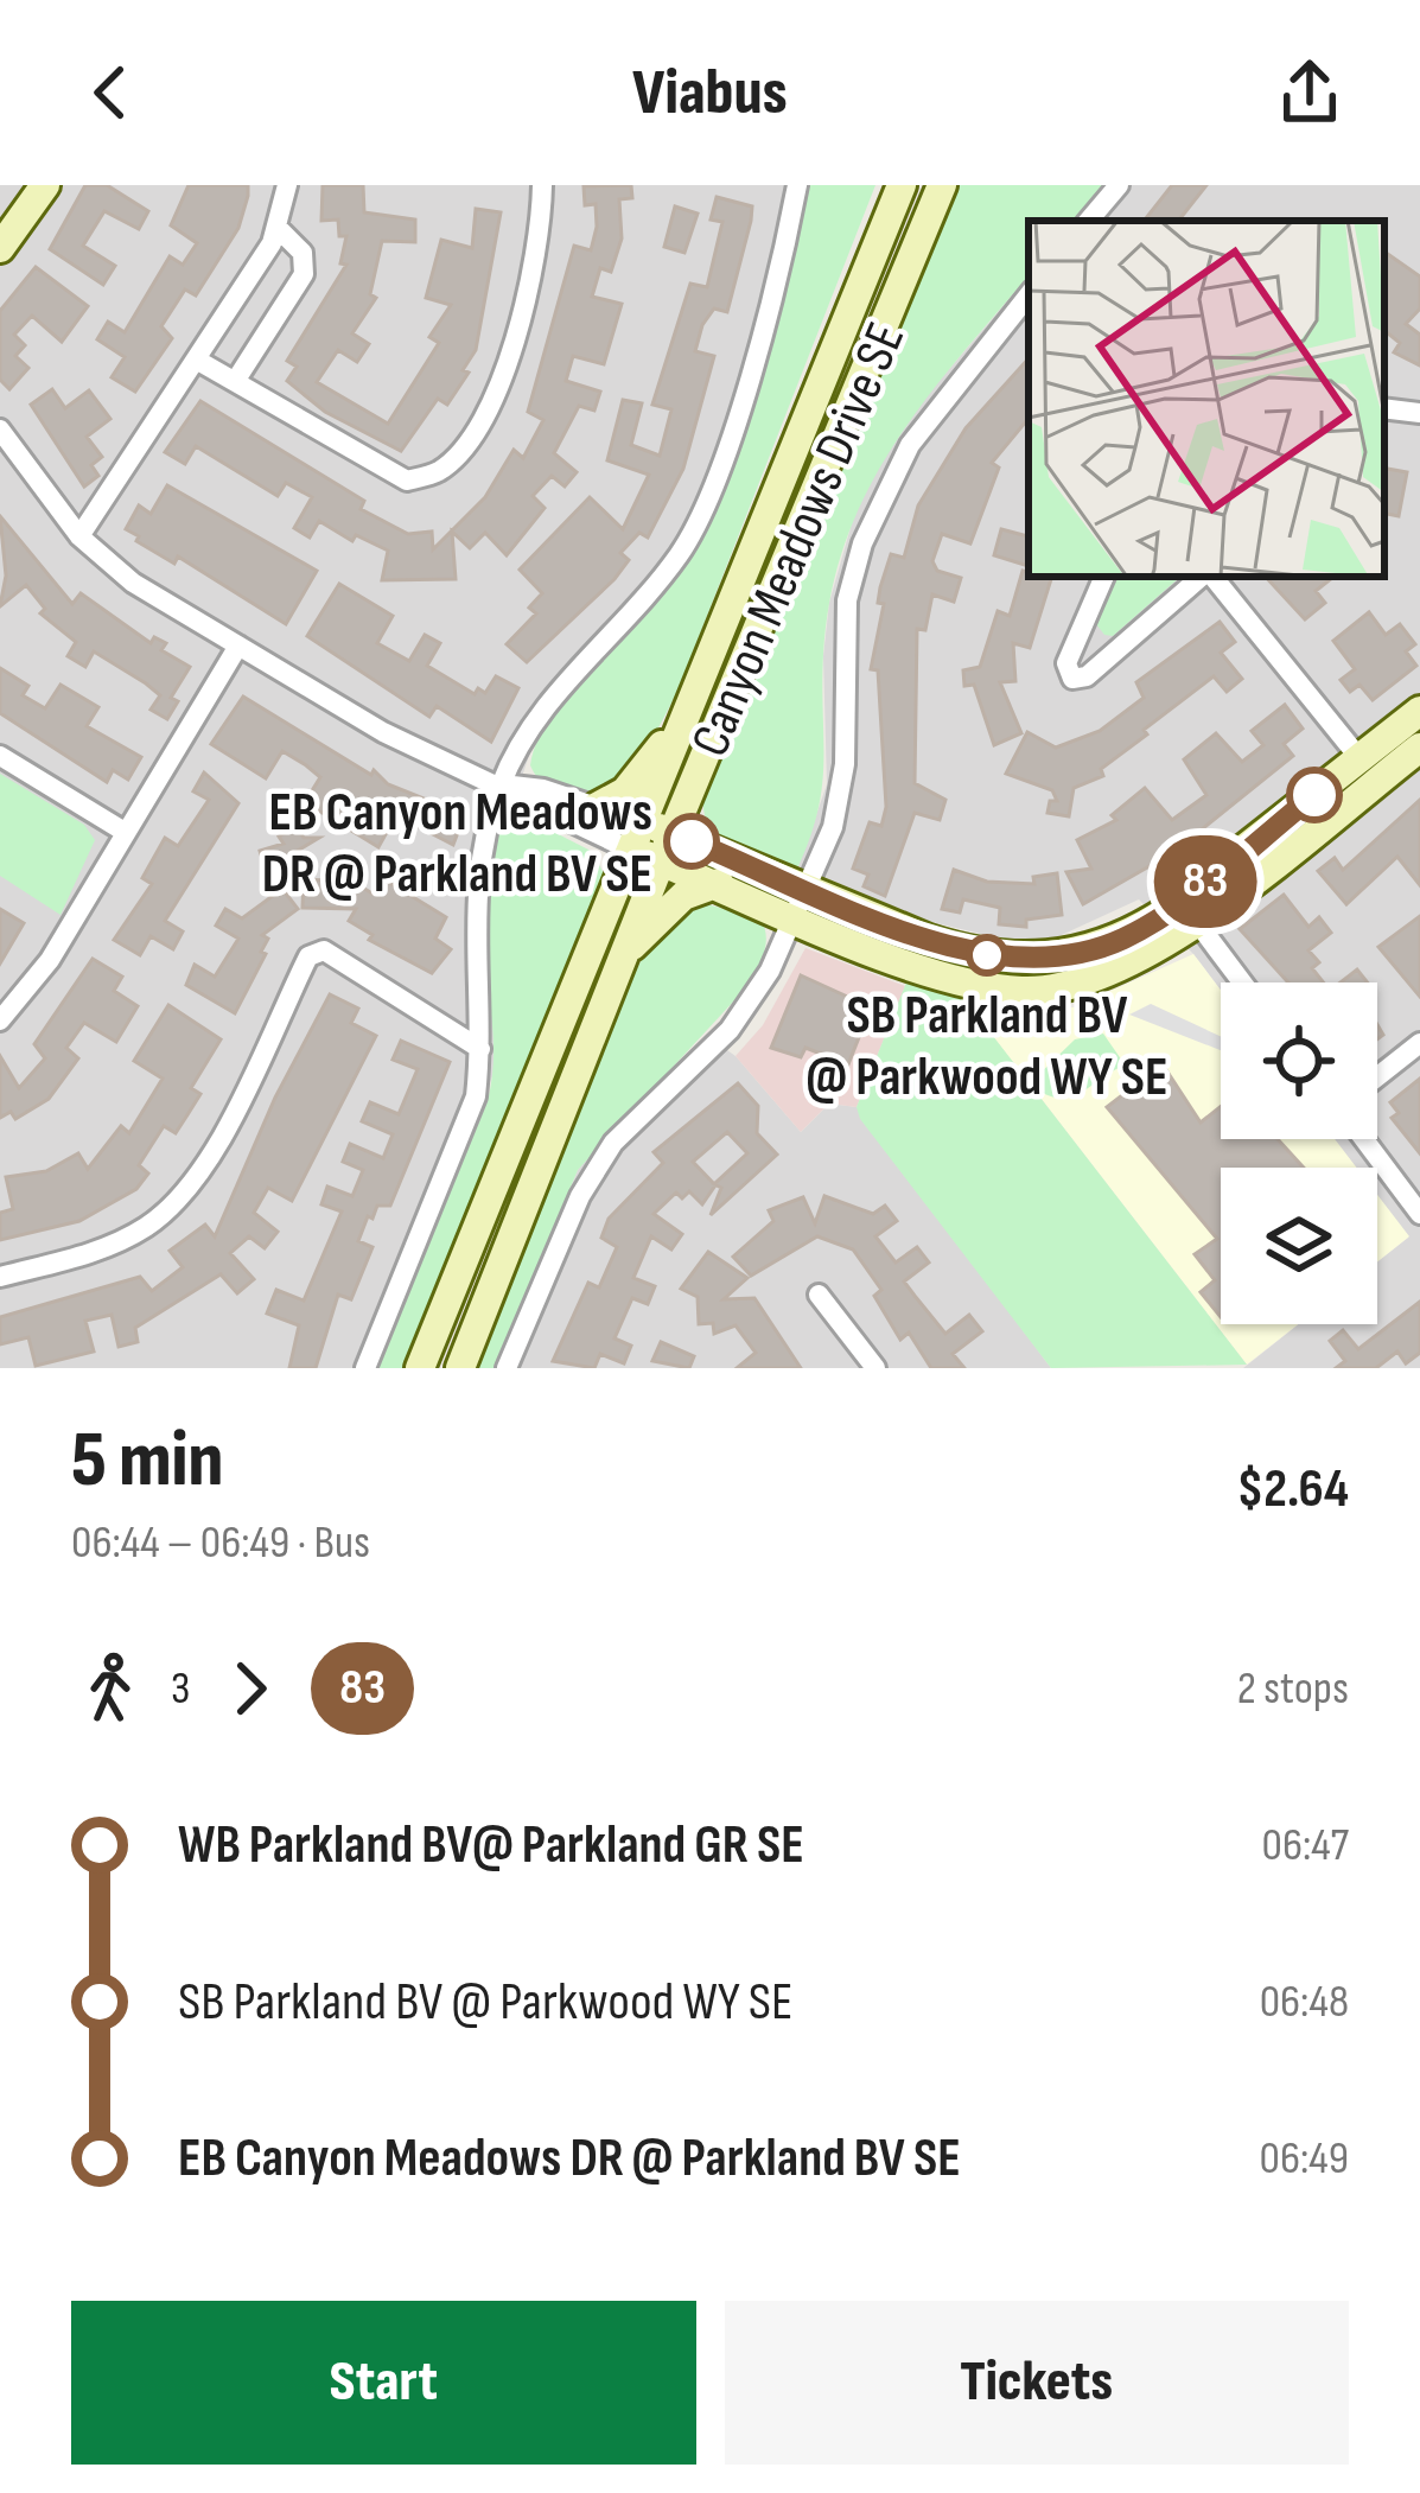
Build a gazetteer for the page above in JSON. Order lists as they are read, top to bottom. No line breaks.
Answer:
{"streets":{"main road":["Canyon Meadows Drive SE"]},"places":["EB Canyon Meadows DR @ Parkland BV SE","SB Parkland BV @ Parkwood WY SE"],"lines":["bus line 83"],"page":{"header":"Viabus","on_map":"83","heading":["5 min","06:44 – 06:49 · Bus","$2.64"],"legs":["3","83","2 stops"],"list":[{"name":"WB Parkland BV@ Parkland GR SE","value":"06:47"},{"name":"SB Parkland BV @ Parkwood WY SE","value":"06:48"},{"name":"EB Canyon Meadows DR @ Parkland BV SE","value":"06:49"}],"buttons":["Start","Tickets"]}}
